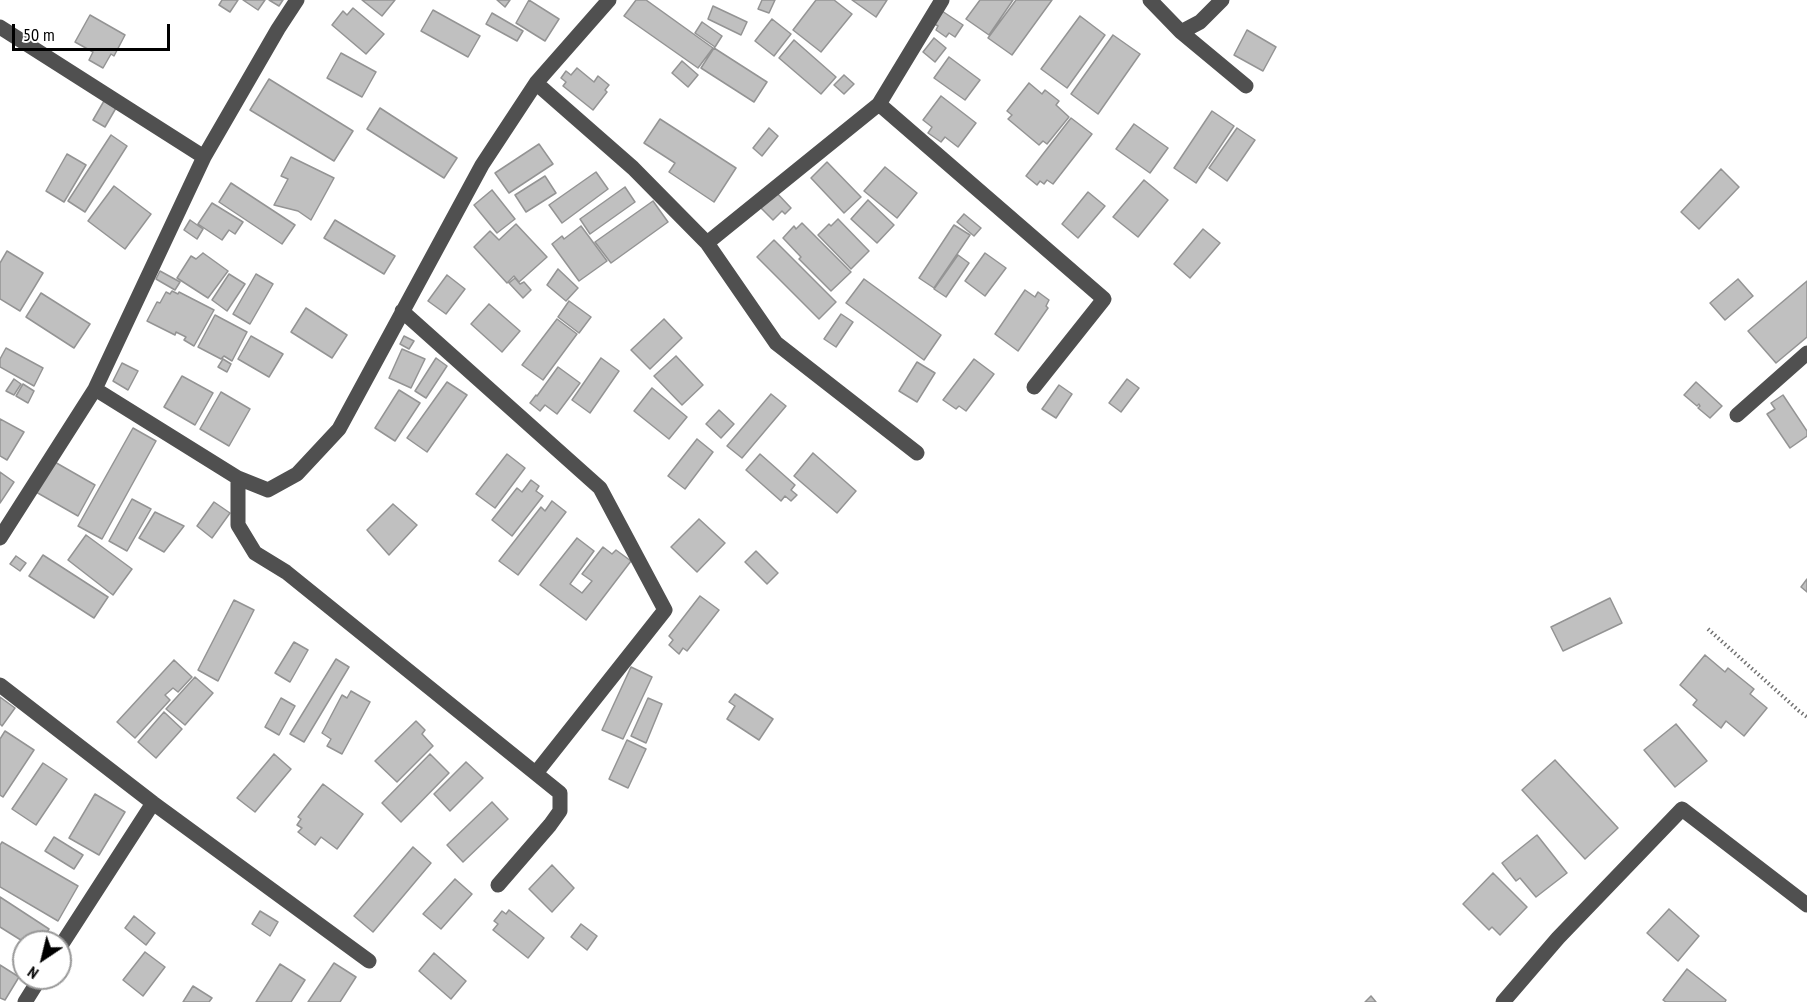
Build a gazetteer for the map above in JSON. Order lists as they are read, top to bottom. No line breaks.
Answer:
{"scale_bar":"50 m","north":"bottom left"}
